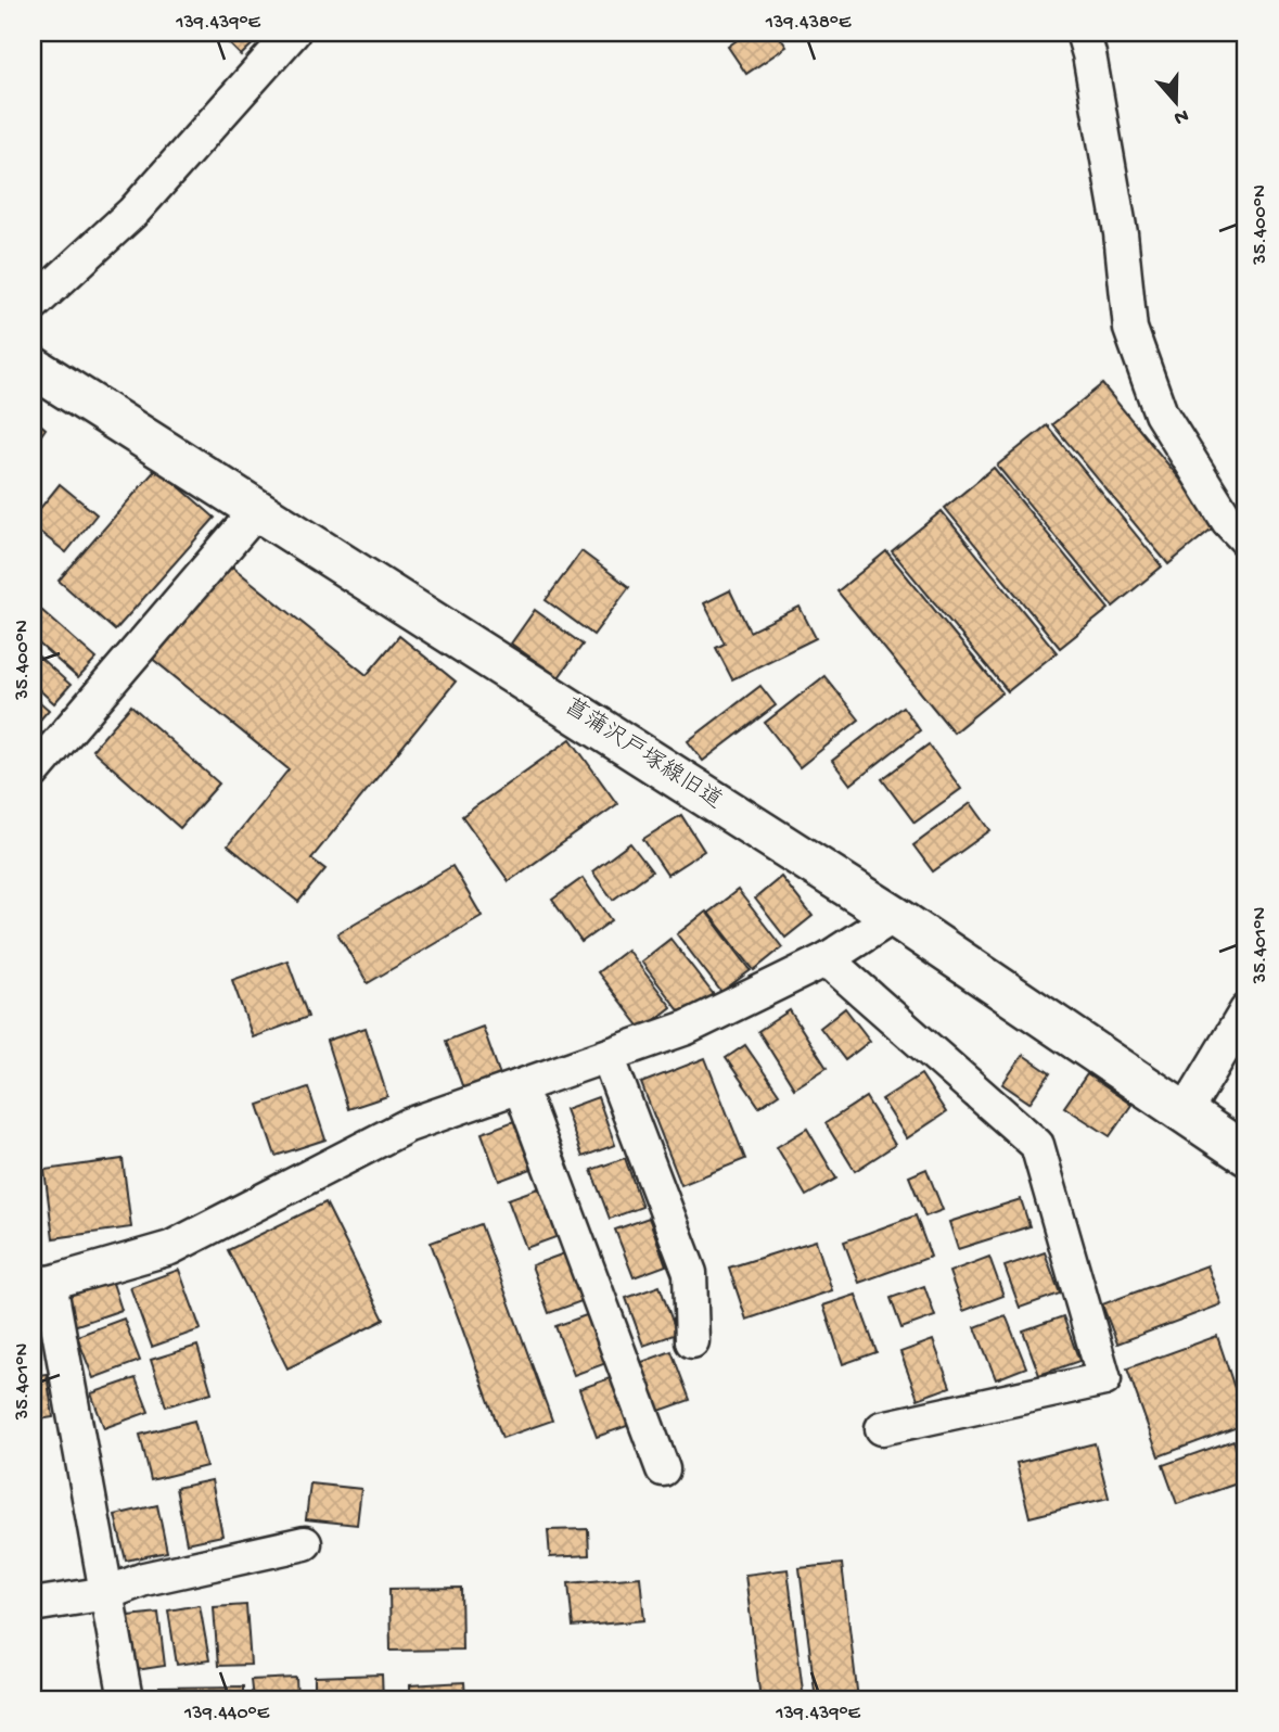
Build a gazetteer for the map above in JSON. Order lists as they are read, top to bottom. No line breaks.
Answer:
{"streets":{"street":["菖蒲沢戸塚線旧道"]},"north":"bottom","coordinates":["139.439°E","139.438°E","35.400°N","35.401°N","139.440°E"]}
